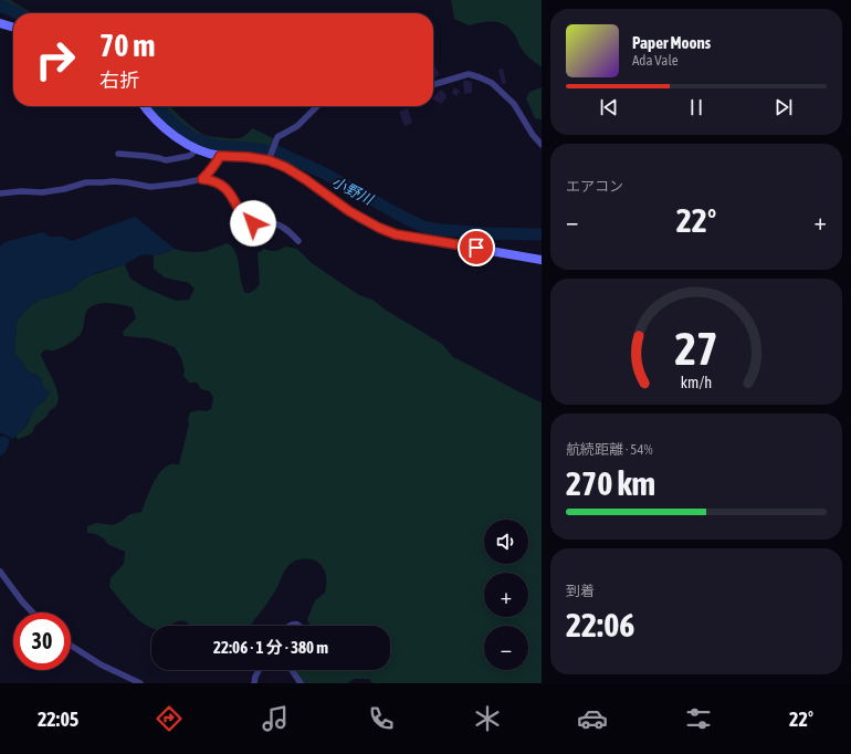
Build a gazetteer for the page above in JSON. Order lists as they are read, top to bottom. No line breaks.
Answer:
{"water":["小野川"],"page":{"turn":["70 m","右折"],"song":["Paper Moons","Ada Vale"],"tile":["エアコン",["航続距離 · 54%","270 km"],["到着","22:06"]],"heat":["−","22°","+"],"map_buttons":["+","−"],"limit":"30","trip":"22:06 · 1 分 · 380 m","tabs":["22:05","22°"],"gauge":["27","km/h"]}}
